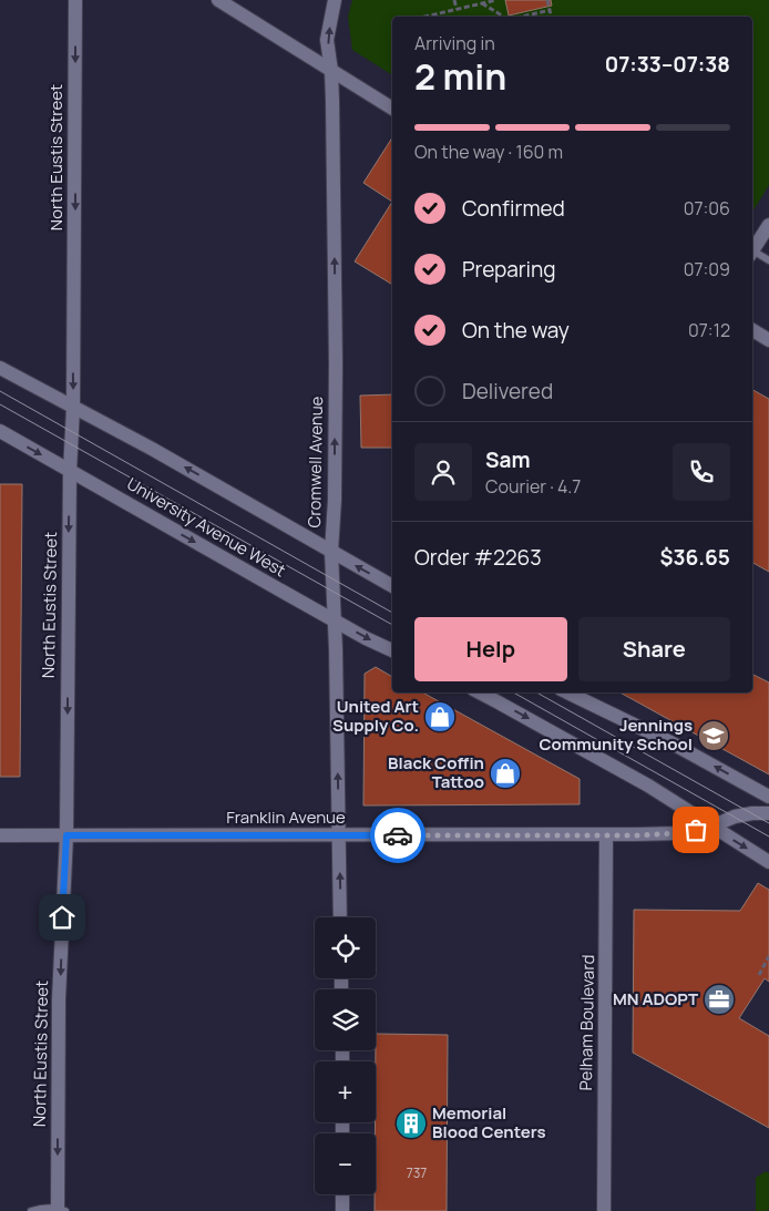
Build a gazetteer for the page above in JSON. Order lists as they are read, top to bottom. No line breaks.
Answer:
{"streets":{"main road":["North Eustis Street","Cromwell Avenue","University Avenue West","Franklin Avenue","Pelham Boulevard"]},"crossings":[["North Eustis Street","University Avenue West"],["North Eustis Street","Franklin Avenue"],["Cromwell Avenue","University Avenue West"],["Cromwell Avenue","Franklin Avenue"],["Franklin Avenue","Pelham Boulevard"]],"one_way":["North Eustis Street","Cromwell Avenue"],"places":{"shop":["United Art Supply Co.","Black Coffin Tattoo"],"school or university":["Jennings Community School"],"office":["MN ADOPT"],"building":["Memorial Blood Centers"]},"house_numbers":["737"],"page":{"heading":["2 min","Arriving in","07:33–07:38"],"panel":["Sam","Courier · 4.7","Order #2263","$36.65"],"bar":"On the way · 160 m","list":[["Confirmed","07:06"],["Preparing","07:09"],["On the way","07:12"],"Delivered"],"buttons":["Help","Share"],"map_buttons":["+","−"]}}
